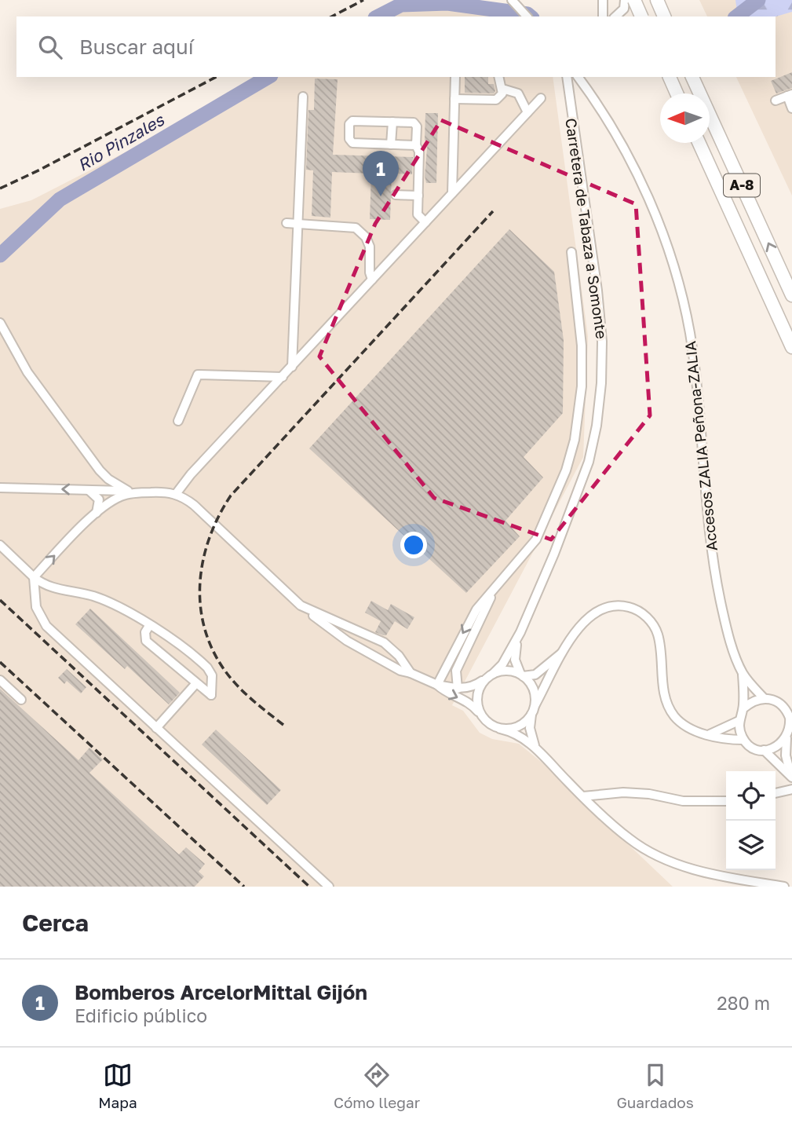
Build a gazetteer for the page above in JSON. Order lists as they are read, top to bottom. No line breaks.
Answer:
{"streets":{"highway":["A-8"],"street":["Carretera de Tabaza a Somonte","Accesos ZALIA Peñona-ZALIA"]},"water":["Rio Pinzales"],"north":"left","page":{"search":"Buscar aquí","pins":"1","heading":"Cerca","list":[{"mark":"1","name":"Bomberos ArcelorMittal Gijón","note":"Edificio público","value":"280 m"}],"nav":["Mapa","Cómo llegar","Guardados"]}}
